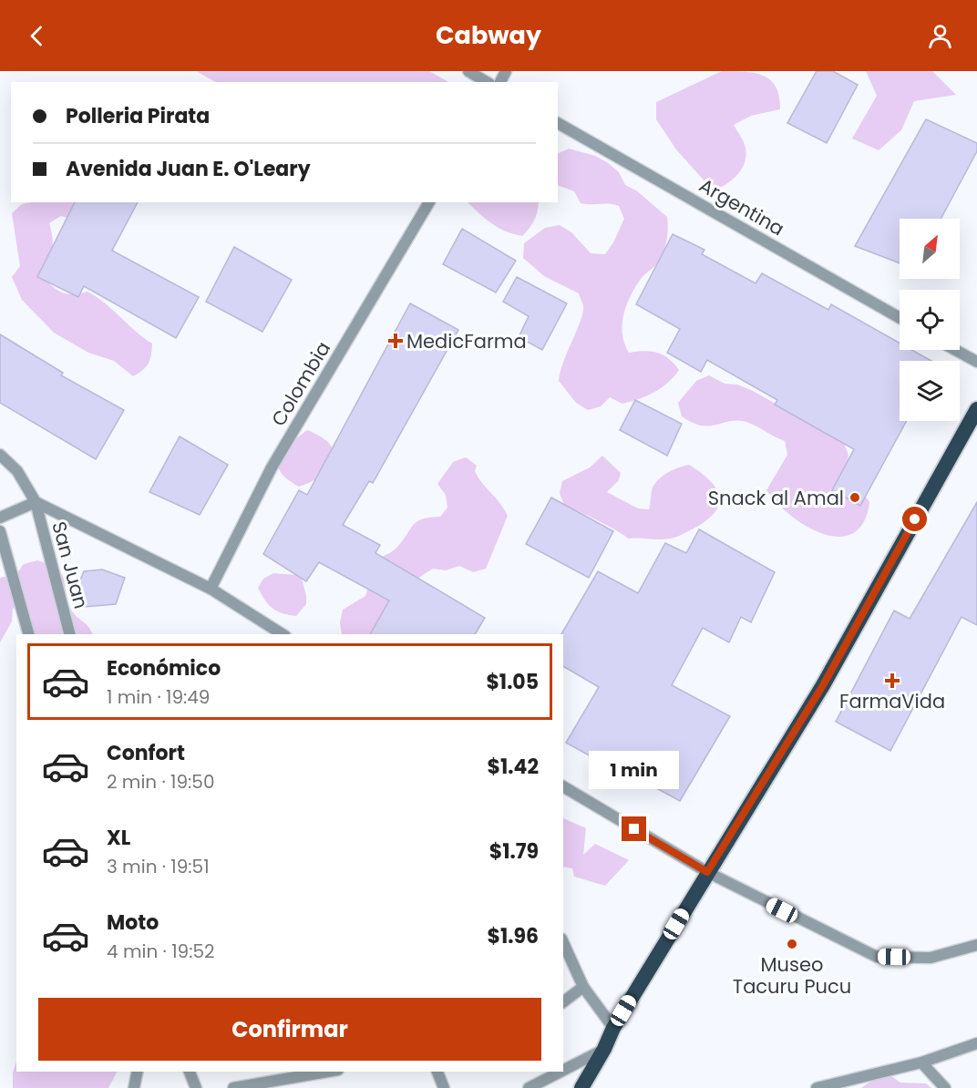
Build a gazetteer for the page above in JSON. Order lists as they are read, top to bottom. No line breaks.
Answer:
{"streets":{"street":["Argentina","Colombia","San Juan"]},"places":{"health":["MedicFarma","FarmaVida"],"other":["Snack al Amal","Museo Tacuru Pucu"]},"north":"top right","page":{"header":"Cabway","banner":["Polleria Pirata","Avenida Juan E. O'Leary"],"list":[{"name":"Económico","note":"1 min · 19:49","value":"$1.05"},{"name":"Confort","note":"2 min · 19:50","value":"$1.42"},{"name":"XL","note":"3 min · 19:51","value":"$1.79"},{"name":"Moto","note":"4 min · 19:52","value":"$1.96"}],"bubble":"1 min","buttons":"Confirmar"}}
